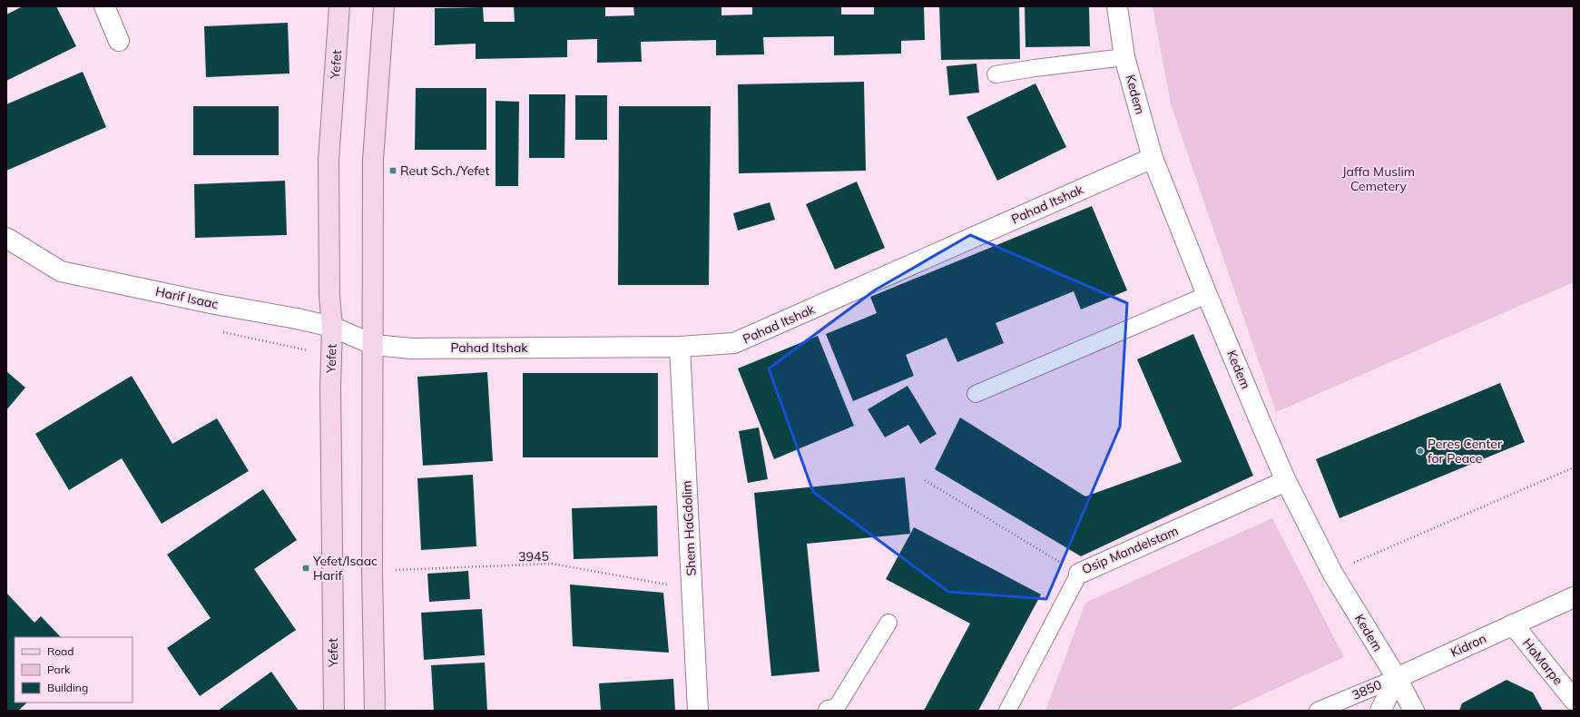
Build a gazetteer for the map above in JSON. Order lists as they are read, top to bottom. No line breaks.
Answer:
{"streets":{"street":["Yefet","Kedem","Pahad Itshak","Harif Isaac","Shem HaGdolim","Osip Mandelstam","Kidron","HaMarpe"],"lane":["3850"],"path":["3945"]},"crossings":[["Yefet","Harif Isaac"],["Kedem","Pahad Itshak"],["Kedem","Osip Mandelstam"],["Kedem","Kidron"],["Kedem","3850"],["Pahad Itshak","Harif Isaac"],["Pahad Itshak","Shem HaGdolim"],["Shem HaGdolim","3945"],["Kidron","HaMarpe"],["Kidron","3850"]],"parks":["Jaffa Muslim Cemetery"],"places":{"transit":["Reut Sch./Yefet","Yefet/Isaac Harif"],"other":["Peres Center for Peace"]},"legend":["Road","Park","Building"]}
